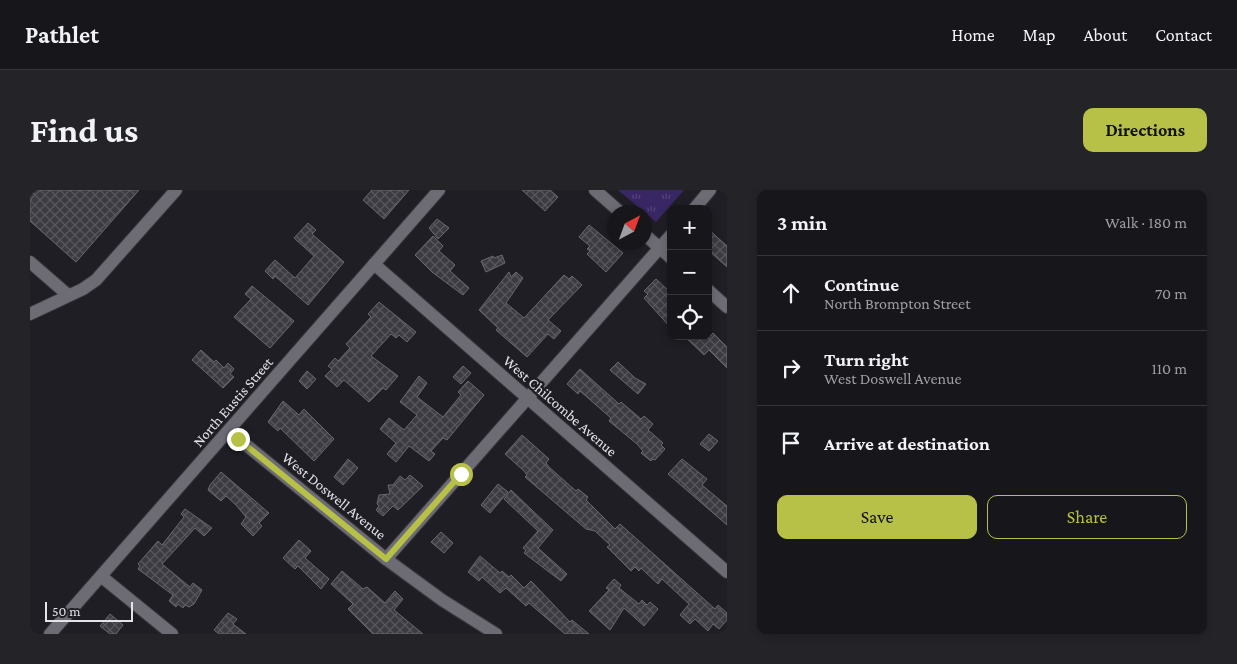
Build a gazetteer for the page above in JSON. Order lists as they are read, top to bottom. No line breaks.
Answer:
{"streets":{"street":["North Eustis Street","West Chilcombe Avenue","West Doswell Avenue"]},"crossings":[["North Eustis Street","West Chilcombe Avenue"],["North Eustis Street","West Doswell Avenue"]],"scale_bar":"50 m","north":"top right","page":{"header":"Pathlet","nav":["Home","Map","About","Contact"],"buttons":["Directions",["Save","Share"]],"title":"Find us","heading":["3 min","Walk · 180 m"],"map_buttons":["+","−"],"list":[["Continue","North Brompton Street","70 m"],["Turn right","West Doswell Avenue","110 m"],"Arrive at destination"],"scale":"50 m"}}
